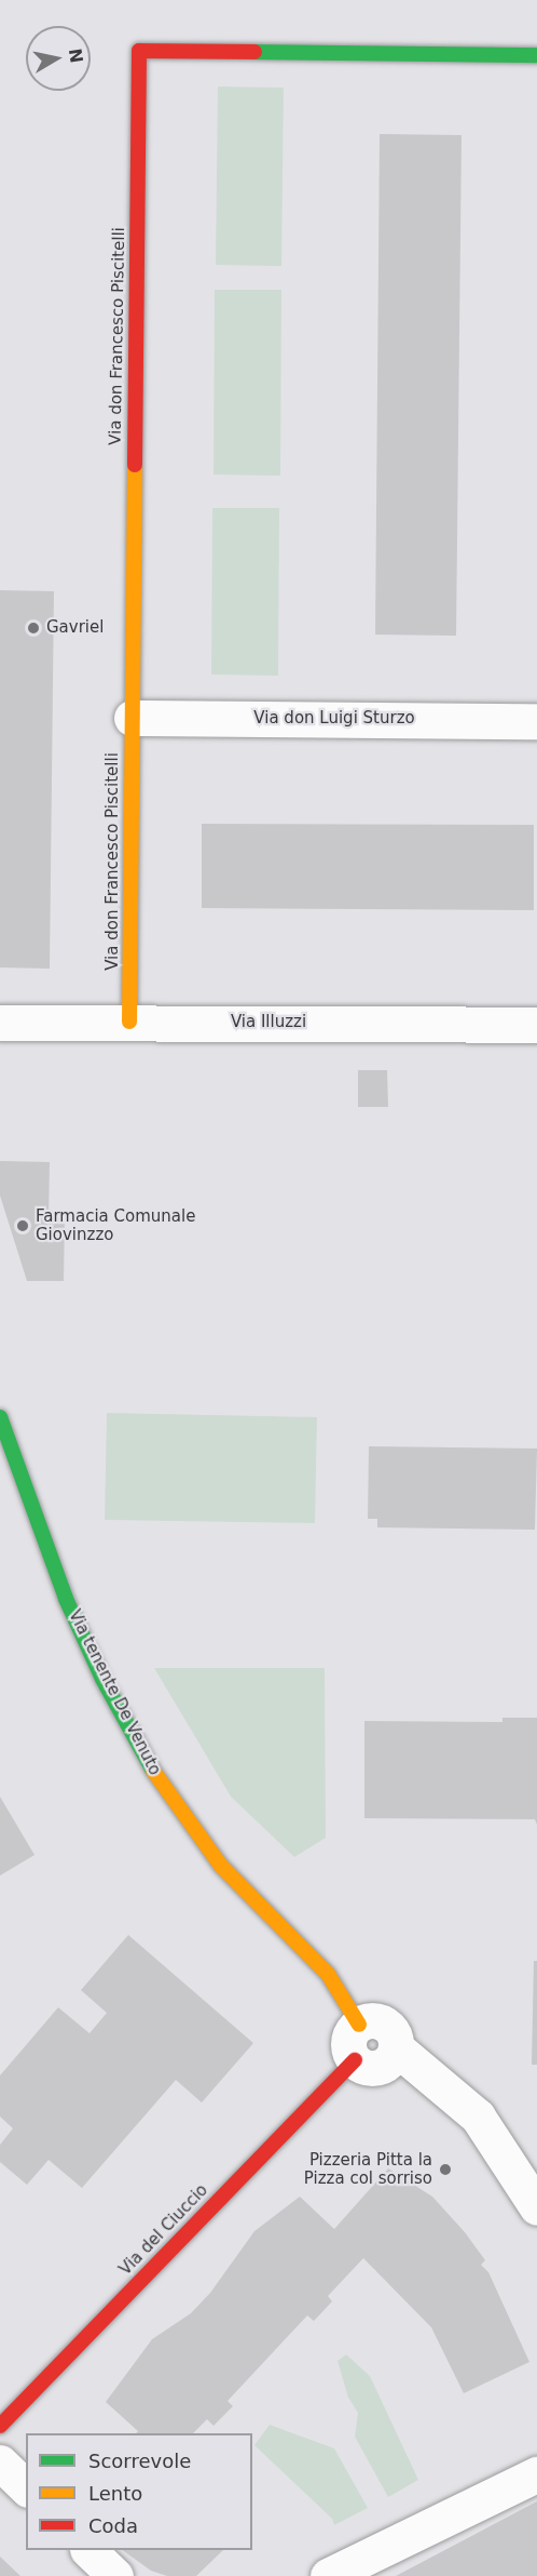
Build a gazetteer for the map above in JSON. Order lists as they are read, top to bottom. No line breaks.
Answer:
{"streets":{"street":["Via don Francesco Piscitelli","Via don Luigi Sturzo","Via Illuzzi","Via tenente De Venuto","Via del Ciuccio"]},"crossings":[["Via don Francesco Piscitelli","Via don Luigi Sturzo"],["Via don Francesco Piscitelli","Via Illuzzi"],["Via tenente De Venuto","Via del Ciuccio"]],"places":["Gavriel","Farmacia Comunale Giovinzzo","Pizzeria Pitta la Pizza col sorriso"],"legend":["Scorrevole","Lento","Coda"],"north":"right"}
